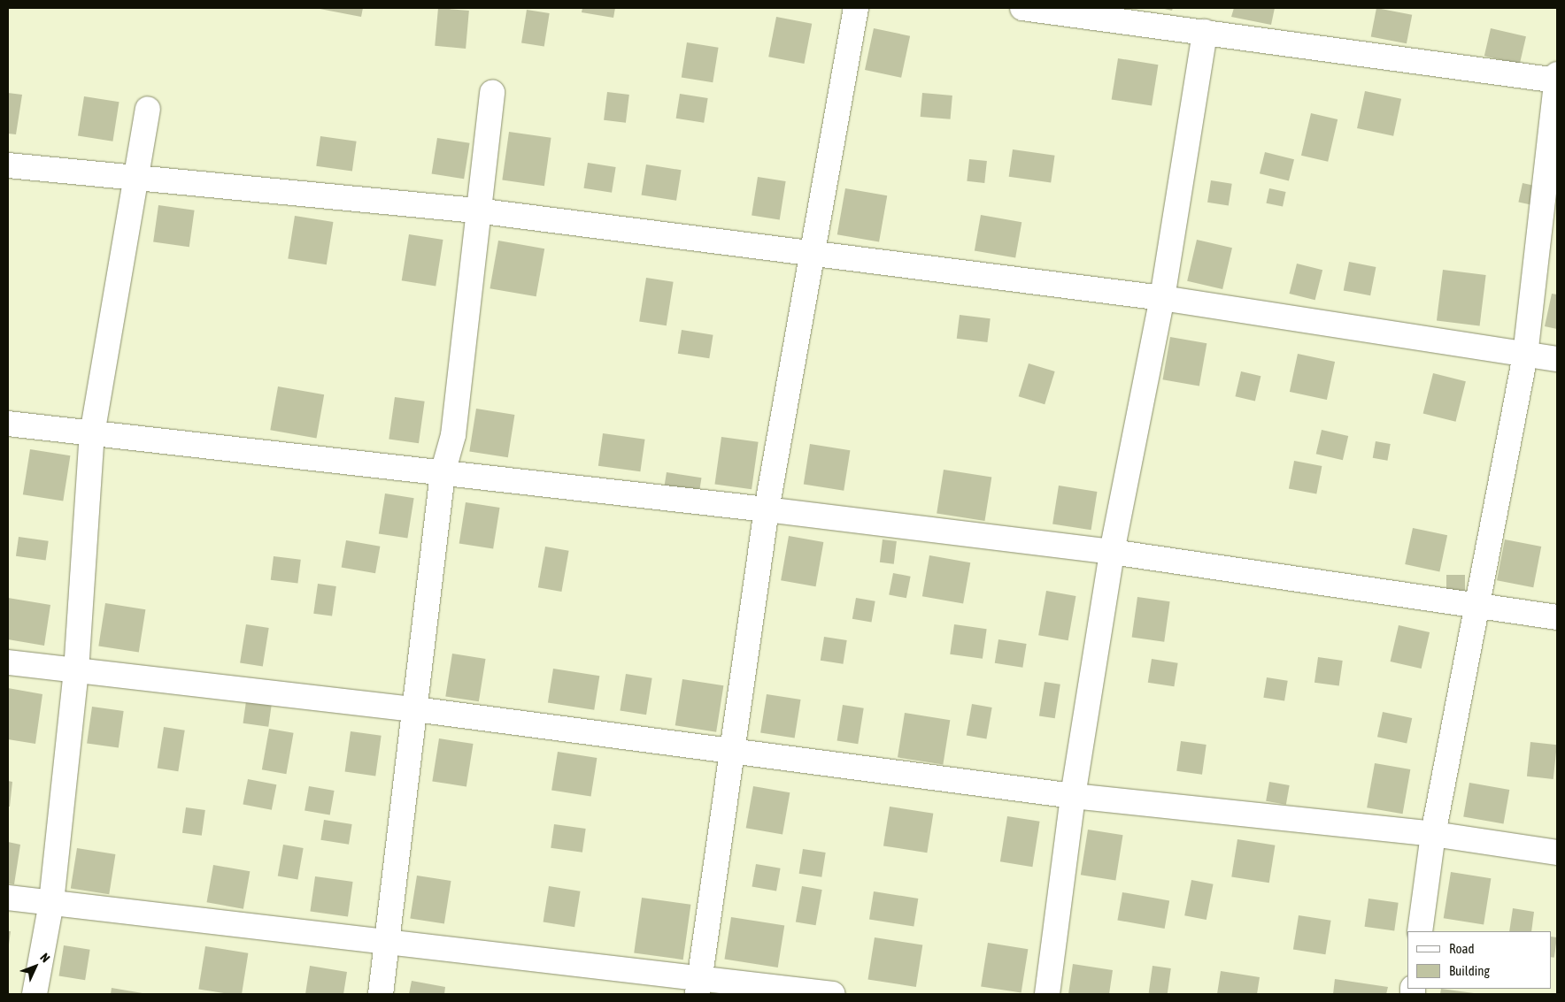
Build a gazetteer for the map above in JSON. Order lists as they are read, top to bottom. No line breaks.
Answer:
{"legend":["Road","Building"],"north":"top right"}
